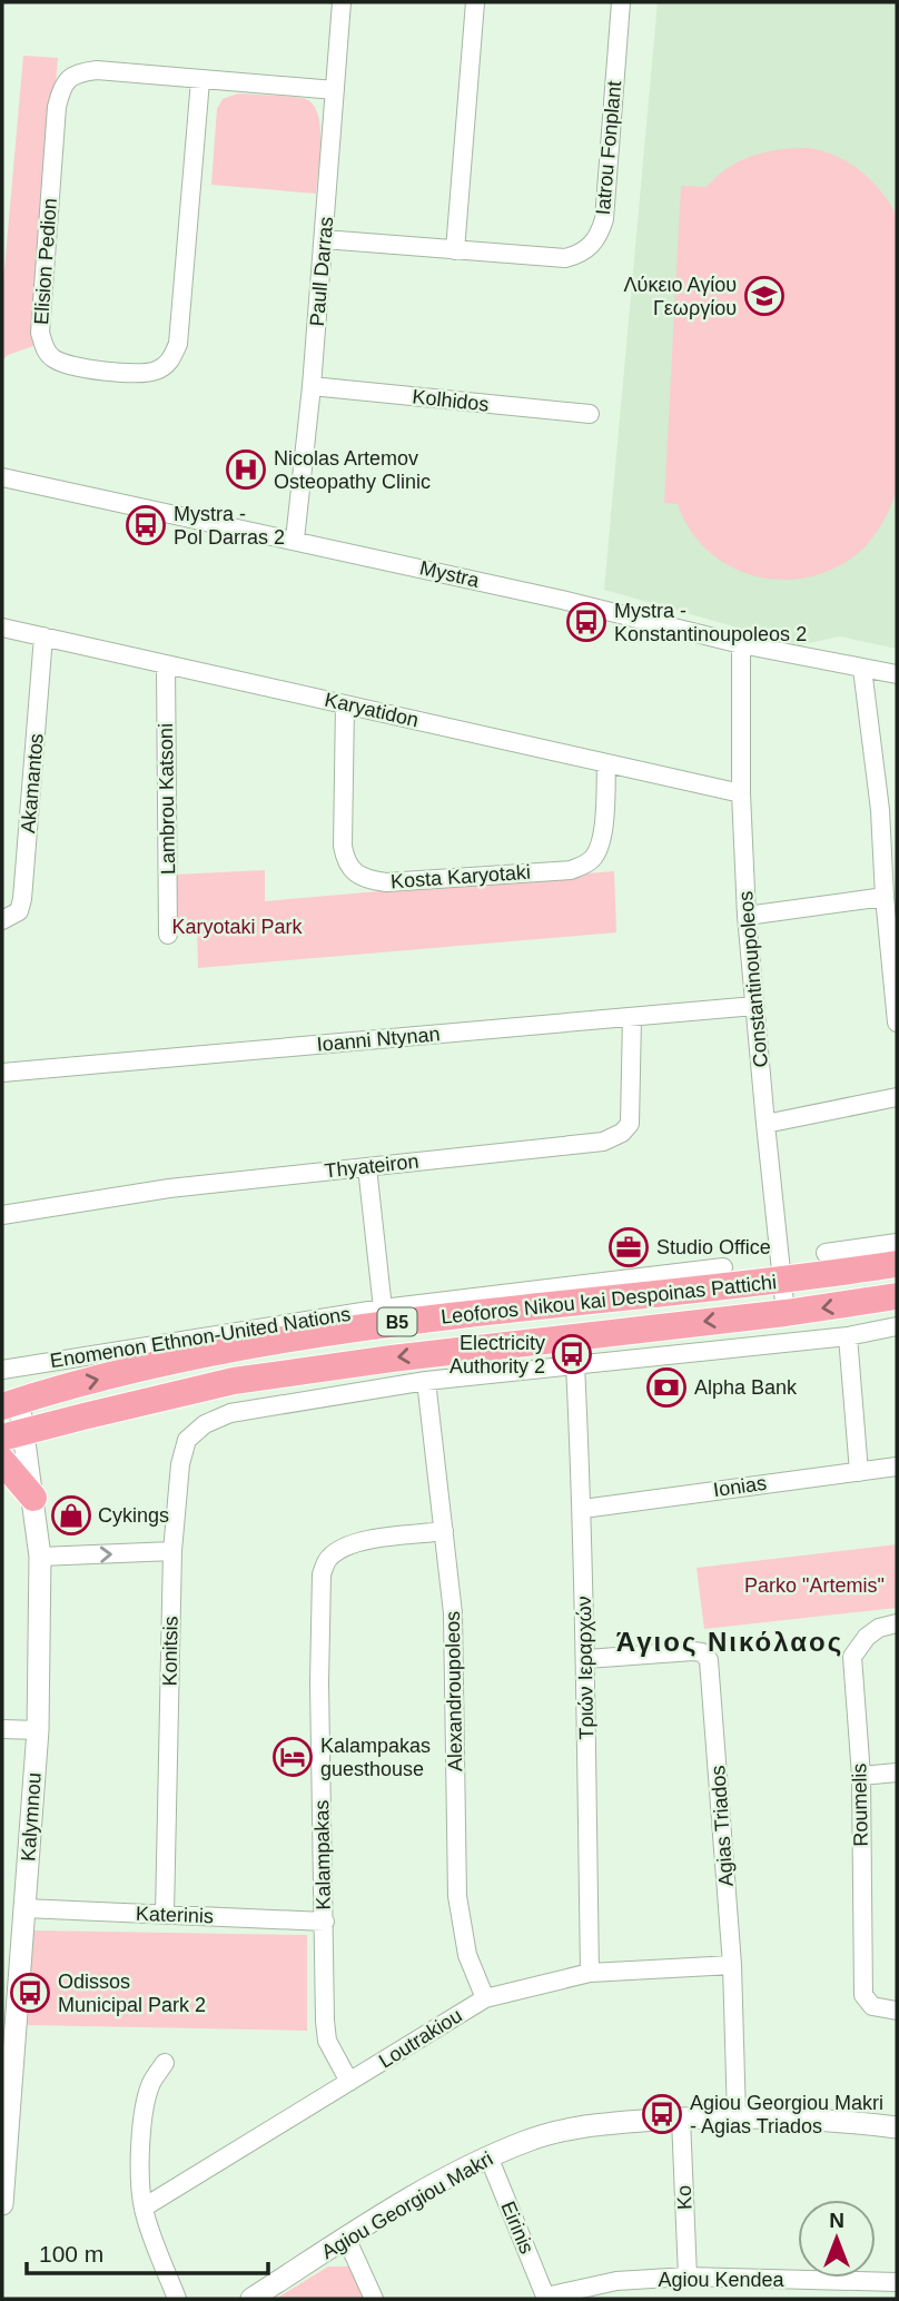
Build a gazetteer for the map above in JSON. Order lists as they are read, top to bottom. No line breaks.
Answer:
{"streets":{"main road":["Leoforos Nikou kai Despoinas Pattichi","B5"],"street":["Iatrou Fonplant","Elision Pedion","Paull Darras","Kolhidos","Mystra","Karyatidon","Akamantos","Lambrou Katsoni","Kosta Karyotaki","Constantinoupoleos","Ioanni Ntynan","Thyateiron","Enomenon Ethnon-United Nations","Ionias","Konitsis","Τριών Ιεραρχών","Alexandroupoleos","Roumelis","Kalymnou","Agias Triados","Kalampakas","Katerinis","Loutrakiou","Ko","Agiou Georgiou Makri","Eirinis","Agiou Kendea"]},"crossings":[["Iatrou Fonplant","Paull Darras"],["Elision Pedion","Paull Darras"],["Paull Darras","Kolhidos"],["Paull Darras","Mystra"],["Mystra","Constantinoupoleos"],["Karyatidon","Akamantos"],["Karyatidon","Lambrou Katsoni"],["Karyatidon","Kosta Karyotaki"],["Karyatidon","Constantinoupoleos"],["Constantinoupoleos","Ioanni Ntynan"],["Constantinoupoleos","Leoforos Nikou kai Despoinas Pattichi"],["Ioanni Ntynan","Thyateiron"],["Leoforos Nikou kai Despoinas Pattichi","Kalymnou"],["Ionias","Τριών Ιεραρχών"],["Konitsis","Alexandroupoleos"],["Konitsis","Katerinis"],["Τριών Ιεραρχών","Agias Triados"],["Τριών Ιεραρχών","Loutrakiou"],["Alexandroupoleos","Kalampakas"],["Alexandroupoleos","Loutrakiou"],["Kalymnou","Katerinis"],["Agias Triados","Loutrakiou"],["Agias Triados","Agiou Georgiou Makri"],["Kalampakas","Katerinis"],["Kalampakas","Loutrakiou"],["Ko","Agiou Georgiou Makri"],["Ko","Agiou Kendea"],["Agiou Georgiou Makri","Eirinis"],["Eirinis","Agiou Kendea"]],"districts":["Άγιος Νικόλαος"],"parks":["Karyotaki Park","Parko \"Artemis\""],"places":{"school or university":["Λύκειο Αγίου Γεωργίου"],"hospital":["Nicolas Artemov Osteopathy Clinic"],"bus stop":["Mystra - Pol Darras 2","Mystra - Konstantinoupoleos 2","Electricity Authority 2","Odissos Municipal Park 2","Agiou Georgiou Makri - Agias Triados"],"office":["Studio Office"],"bank":["Alpha Bank"],"shop":["Cykings"],"hotel":["Kalampakas guesthouse"]},"scale_bar":"100 m","north":"top"}
